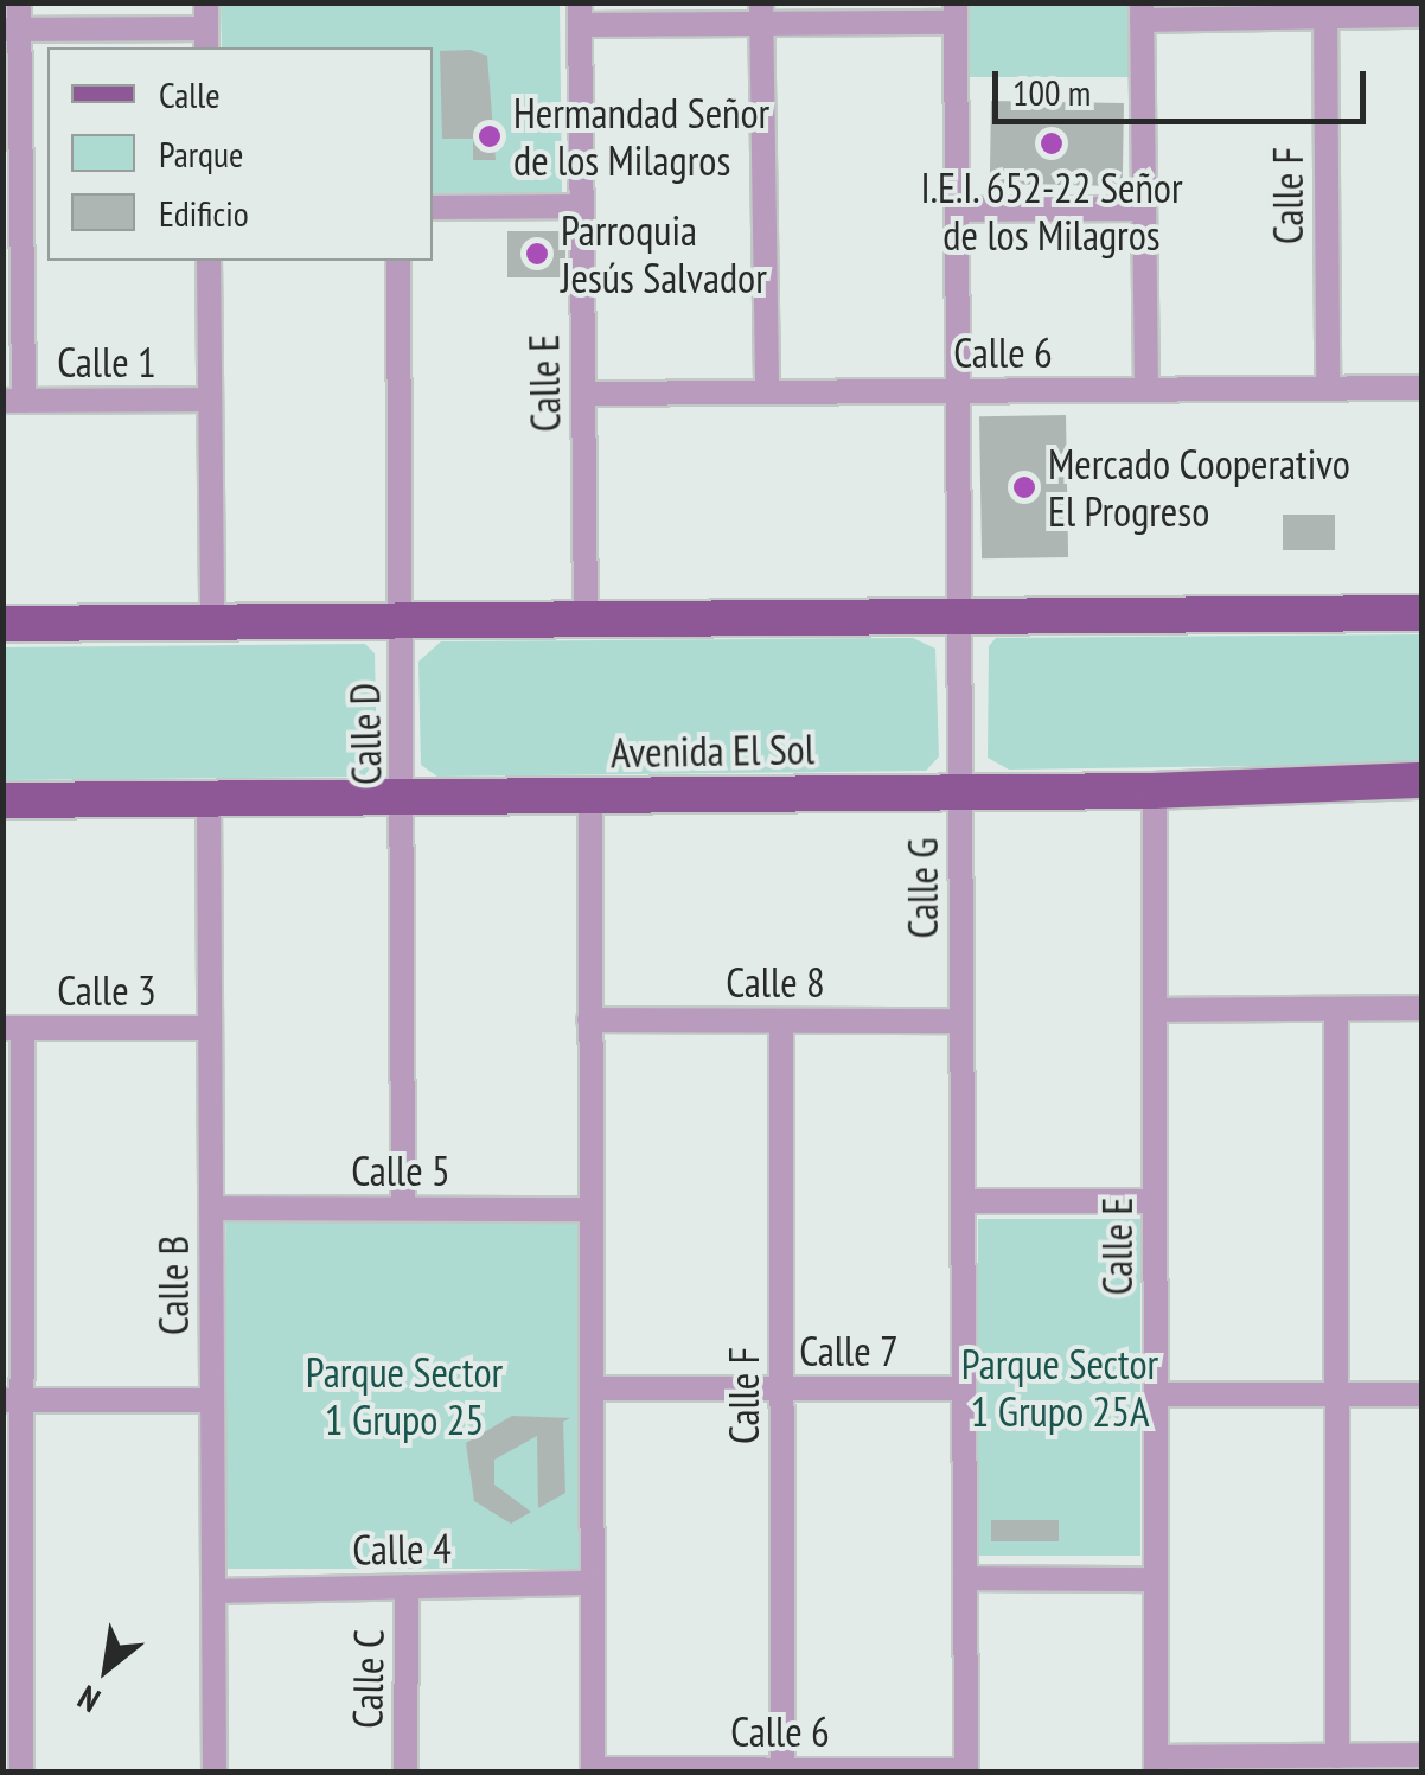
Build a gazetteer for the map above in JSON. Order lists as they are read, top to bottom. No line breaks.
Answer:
{"streets":{"main road":["Avenida El Sol"],"street":["Calle F","Calle 6","Calle 1","Calle E","Calle D","Calle G","Calle 8","Calle 3","Calle 5","Calle B","Calle 7","Calle 4","Calle C"]},"crossings":[["Calle F","Calle 6"],["Calle F","Calle 8"],["Calle F","Calle 7"],["Calle 6","Calle E"],["Calle 6","Calle G"],["Calle E","Avenida El Sol"],["Calle D","Avenida El Sol"],["Calle D","Calle 5"],["Avenida El Sol","Calle G"],["Avenida El Sol","Calle B"],["Calle G","Calle 8"],["Calle G","Calle 7"],["Calle 3","Calle B"],["Calle 5","Calle B"],["Calle B","Calle 4"],["Calle 4","Calle C"]],"parks":["Parque Sector 1 Grupo 25A","Parque Sector 1 Grupo 25"],"places":["Hermandad Señor de los Milagros","I.E.I. 652-22 Señor de los Milagros","Parroquia Jesús Salvador","Mercado Cooperativo El Progreso"],"legend":["Calle","Parque","Edificio"],"scale_bar":"100 m","north":"bottom left"}
